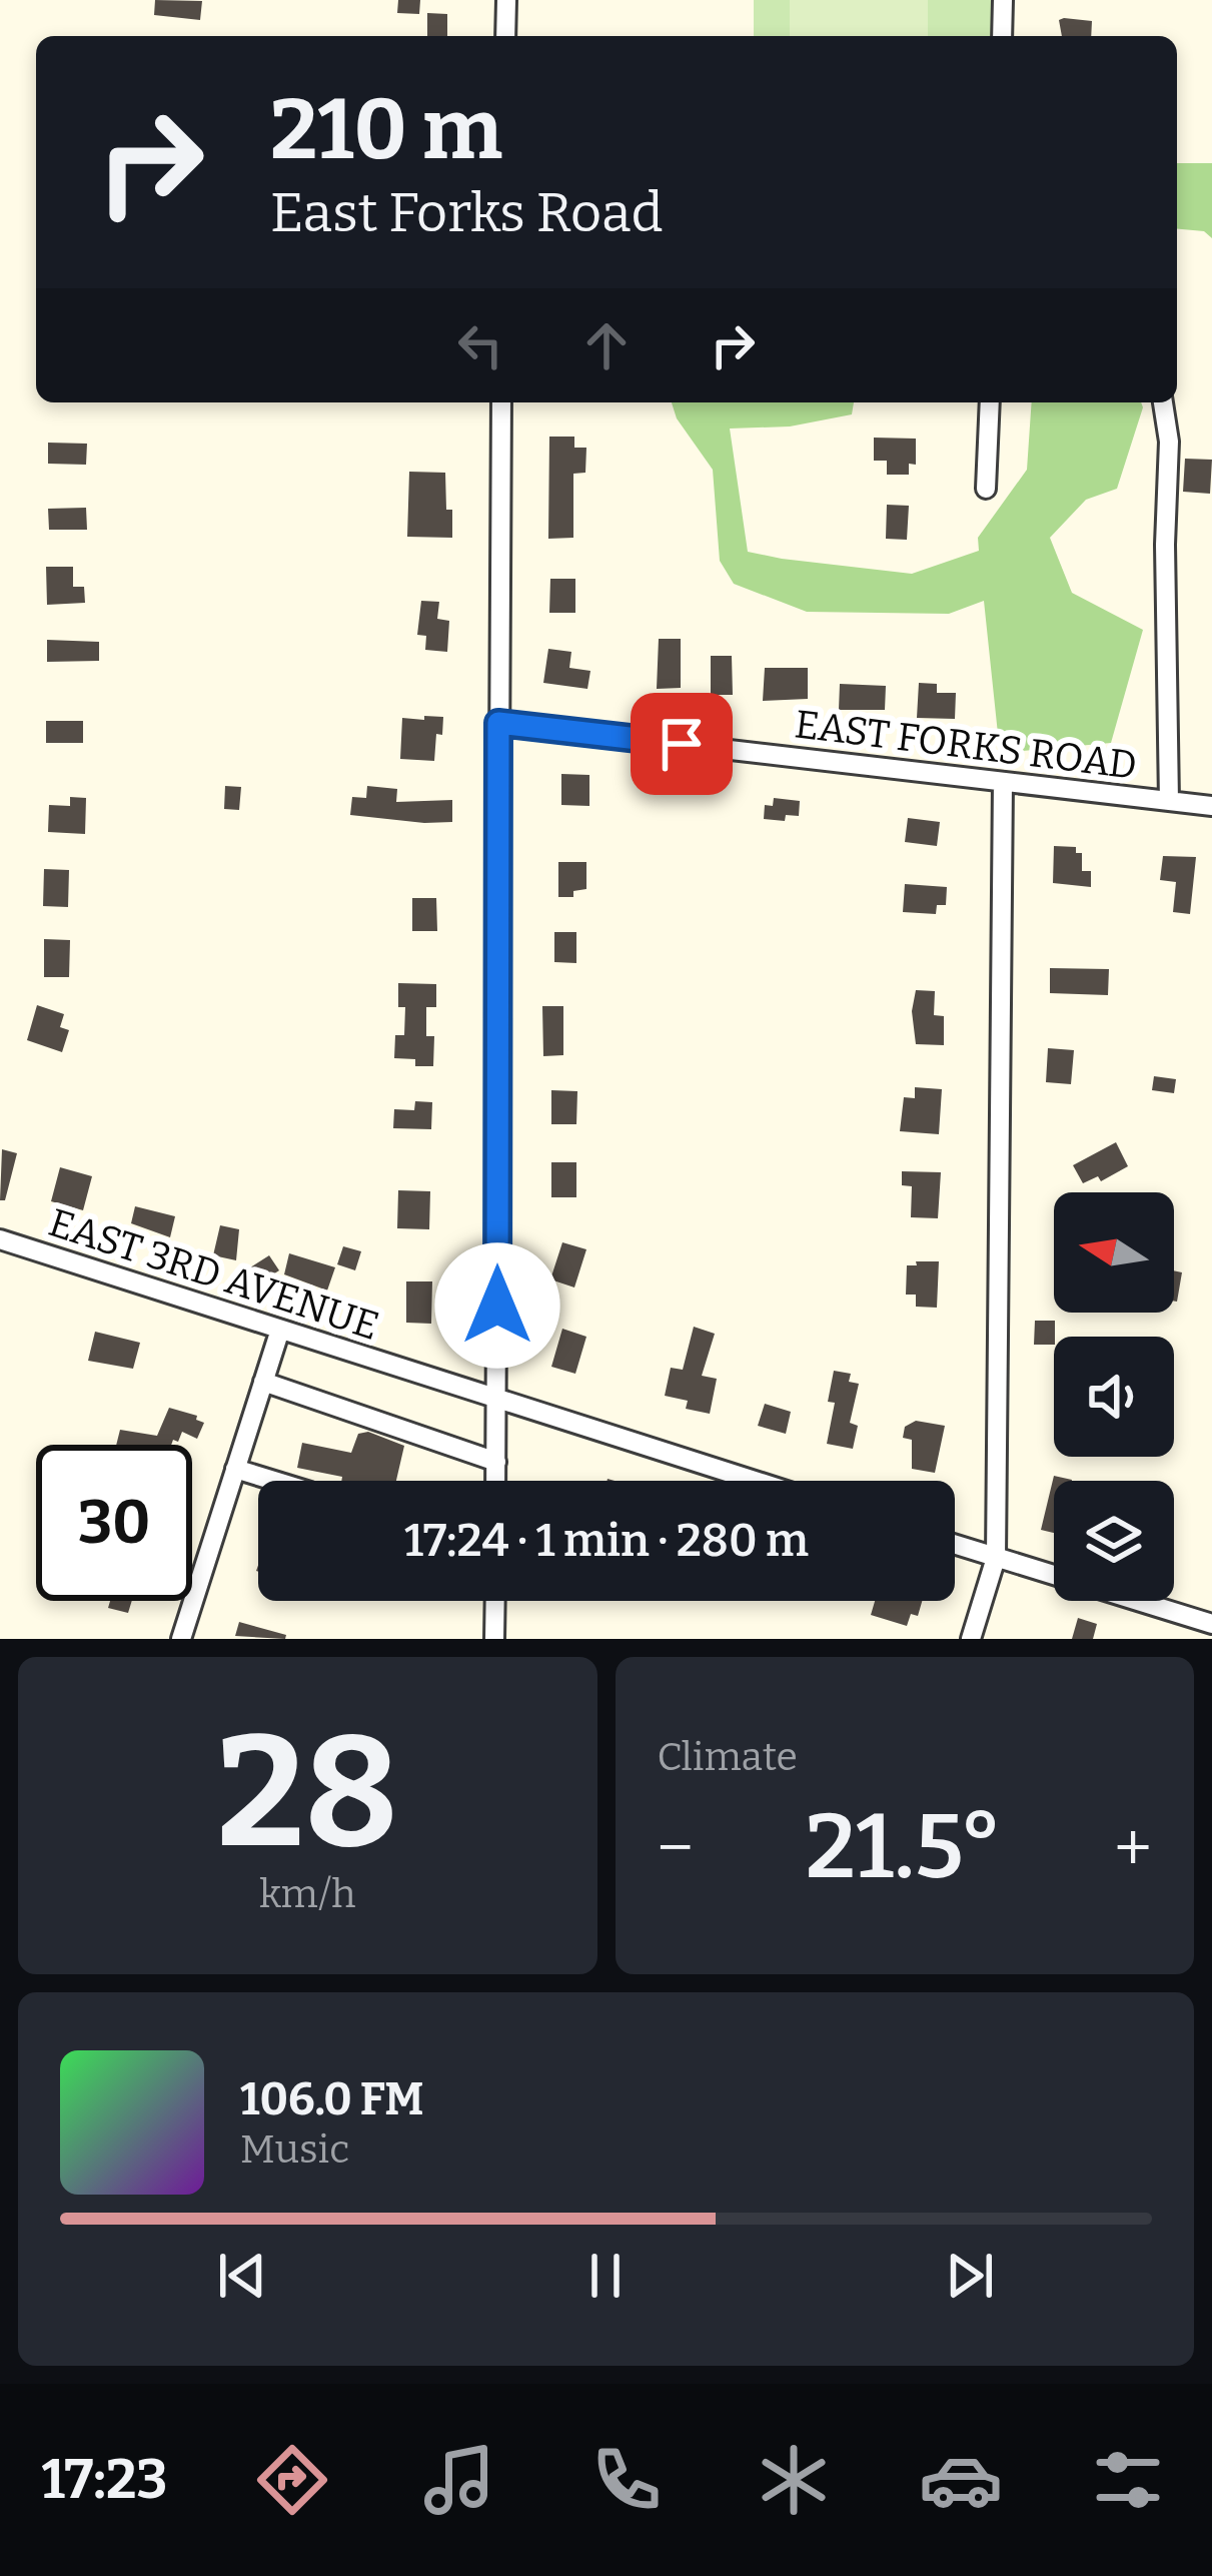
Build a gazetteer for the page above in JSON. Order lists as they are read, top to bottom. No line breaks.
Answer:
{"streets":{"street":["EAST FORKS ROAD","EAST 3RD AVENUE"]},"north":"left","page":{"turn":["210 m","East Forks Road"],"limit":"30","trip":"17:24 · 1 min · 280 m","tile":[["28","km/h"],"Climate"],"heat":["−","21.5°","+"],"song":["106.0 FM","Music"],"tabs":"17:23"}}
